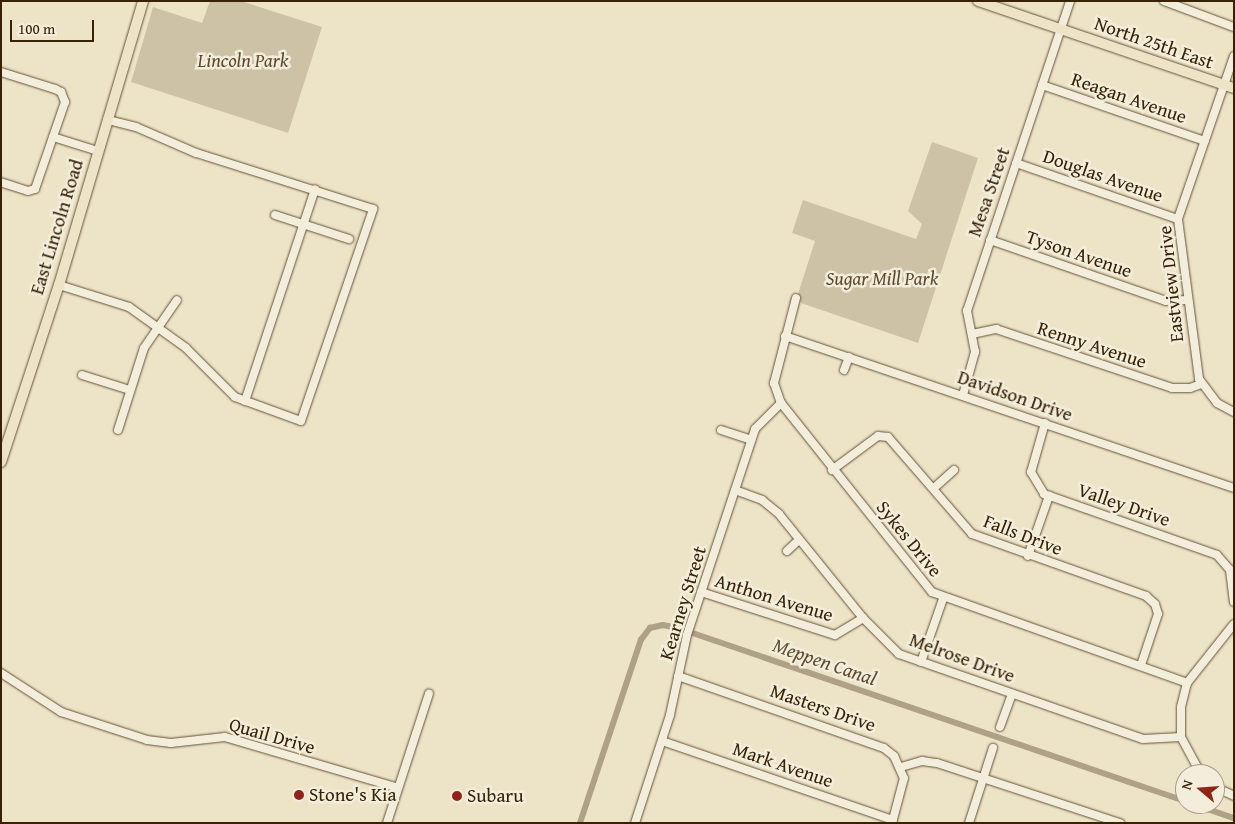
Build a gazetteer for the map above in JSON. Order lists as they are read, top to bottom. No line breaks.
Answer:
{"streets":{"main road":["North 25th East","East Lincoln Road"],"street":["Reagan Avenue","Douglas Avenue","Mesa Street","Tyson Avenue","Eastview Drive","Renny Avenue","Davidson Drive","Valley Drive","Falls Drive","Sykes Drive","Anthon Avenue","Kearney Street","Melrose Drive","Masters Drive","Quail Drive","Mark Avenue"]},"crossings":[["North 25th East","Mesa Street"],["North 25th East","Eastview Drive"],["Reagan Avenue","Mesa Street"],["Reagan Avenue","Eastview Drive"],["Douglas Avenue","Mesa Street"],["Douglas Avenue","Eastview Drive"],["Mesa Street","Tyson Avenue"],["Mesa Street","Renny Avenue"],["Mesa Street","Davidson Drive"],["Tyson Avenue","Eastview Drive"],["Eastview Drive","Renny Avenue"],["Davidson Drive","Valley Drive"],["Davidson Drive","Sykes Drive"],["Falls Drive","Sykes Drive"],["Sykes Drive","Kearney Street"],["Anthon Avenue","Kearney Street"],["Anthon Avenue","Melrose Drive"],["Kearney Street","Melrose Drive"],["Kearney Street","Masters Drive"],["Kearney Street","Mark Avenue"]],"water":["Meppen Canal"],"parks":["Lincoln Park","Sugar Mill Park"],"places":["Stone's Kia","Subaru"],"scale_bar":"100 m","north":"left"}
